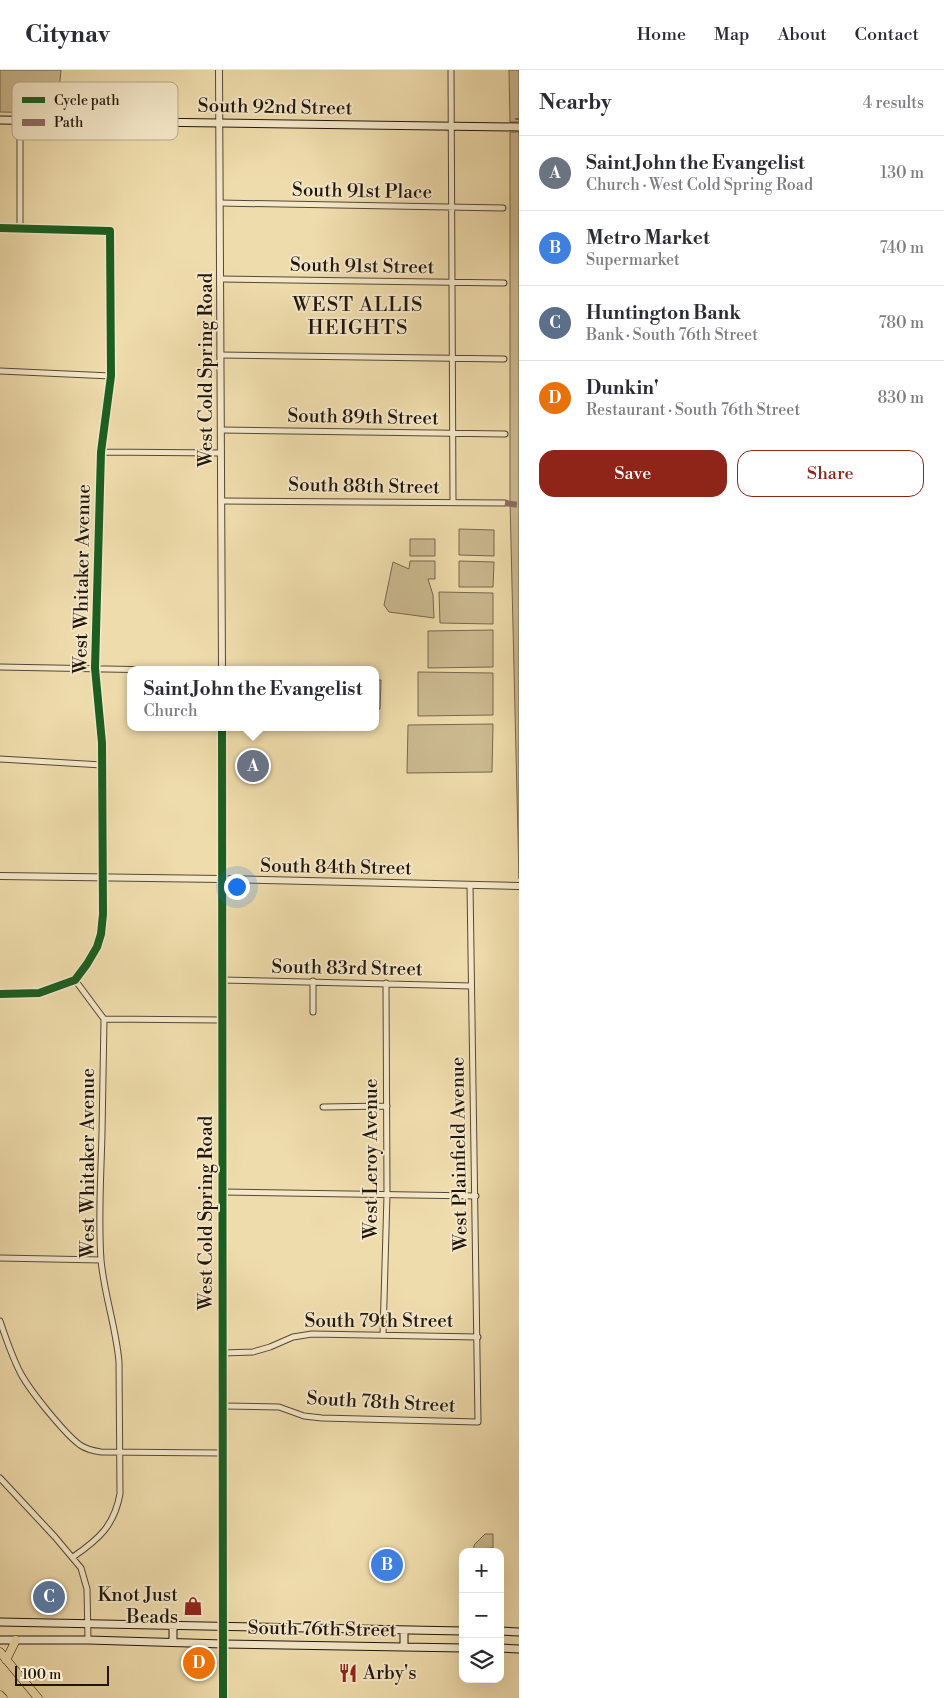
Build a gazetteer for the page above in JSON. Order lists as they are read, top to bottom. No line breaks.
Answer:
{"streets":{"main road":["South 92nd Street","South 76th Street"],"street":["South 91st Place","South 91st Street","West Cold Spring Road","South 89th Street","South 88th Street","West Whitaker Avenue","South 84th Street","South 83rd Street","West Plainfield Avenue","West Leroy Avenue","South 79th Street","South 78th Street"]},"crossings":[["South 92nd Street","West Cold Spring Road"],["South 91st Place","West Cold Spring Road"],["South 91st Street","West Cold Spring Road"],["West Cold Spring Road","South 89th Street"],["West Cold Spring Road","South 88th Street"],["West Cold Spring Road","South 84th Street"],["West Cold Spring Road","South 83rd Street"],["West Cold Spring Road","South 79th Street"],["West Cold Spring Road","South 78th Street"],["West Cold Spring Road","South 76th Street"],["West Whitaker Avenue","South 84th Street"],["South 84th Street","West Plainfield Avenue"],["South 83rd Street","West Plainfield Avenue"],["South 83rd Street","West Leroy Avenue"],["West Plainfield Avenue","South 79th Street"],["West Plainfield Avenue","South 78th Street"],["West Leroy Avenue","South 79th Street"]],"districts":["WEST ALLIS HEIGHTS"],"places":{"shop":["Knot Just Beads"],"restaurant":["Arby's"]},"legend":["Cycle path","Path"],"scale_bar":"100 m","page":{"header":"Citynav","nav":["Home","Map","About","Contact"],"heading":["Nearby","4 results"],"list":[{"mark":"A","name":"Saint John the Evangelist","note":"Church · West Cold Spring Road","value":"130 m"},{"mark":"B","name":"Metro Market","note":"Supermarket","value":"740 m"},{"mark":"C","name":"Huntington Bank","note":"Bank · South 76th Street","value":"780 m"},{"mark":"D","name":"Dunkin'","note":"Restaurant · South 76th Street","value":"830 m"}],"buttons":["Save","Share"],"popup":["Saint John the Evangelist","Church"],"pins":["A","B","C","D"],"map_buttons":["+","−"],"scale":"100 m"}}
